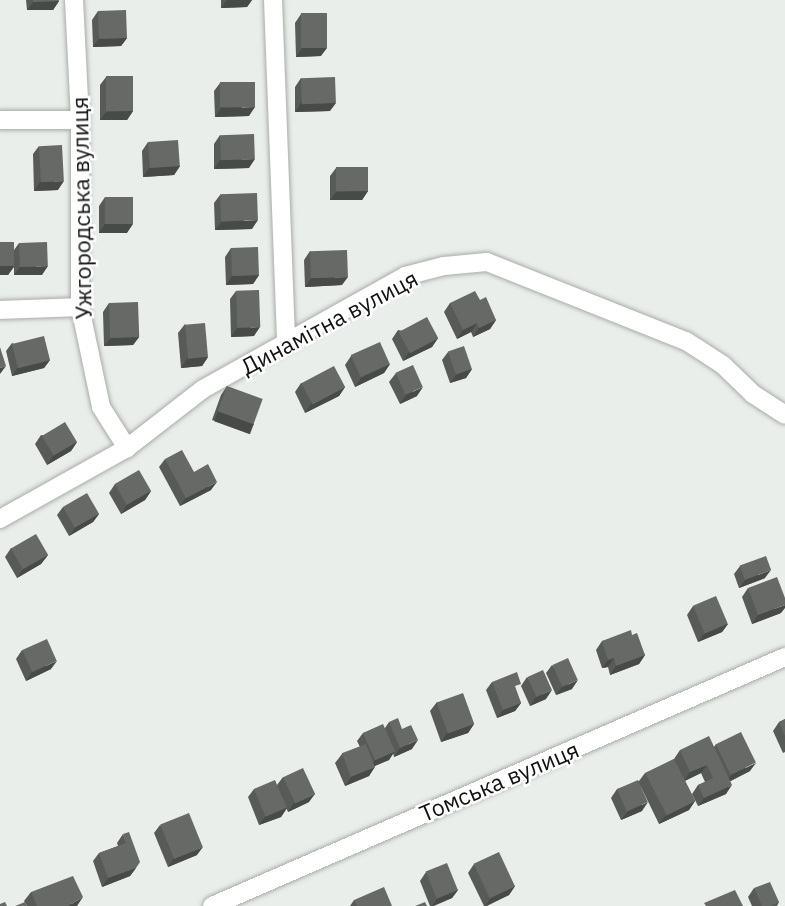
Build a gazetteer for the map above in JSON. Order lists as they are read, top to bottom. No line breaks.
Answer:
{"streets":{"street":["Ужгородська вулиця","Динамітна вулиця","Томська вулиця"]},"crossings":[["Ужгородська вулиця","Динамітна вулиця"]]}
